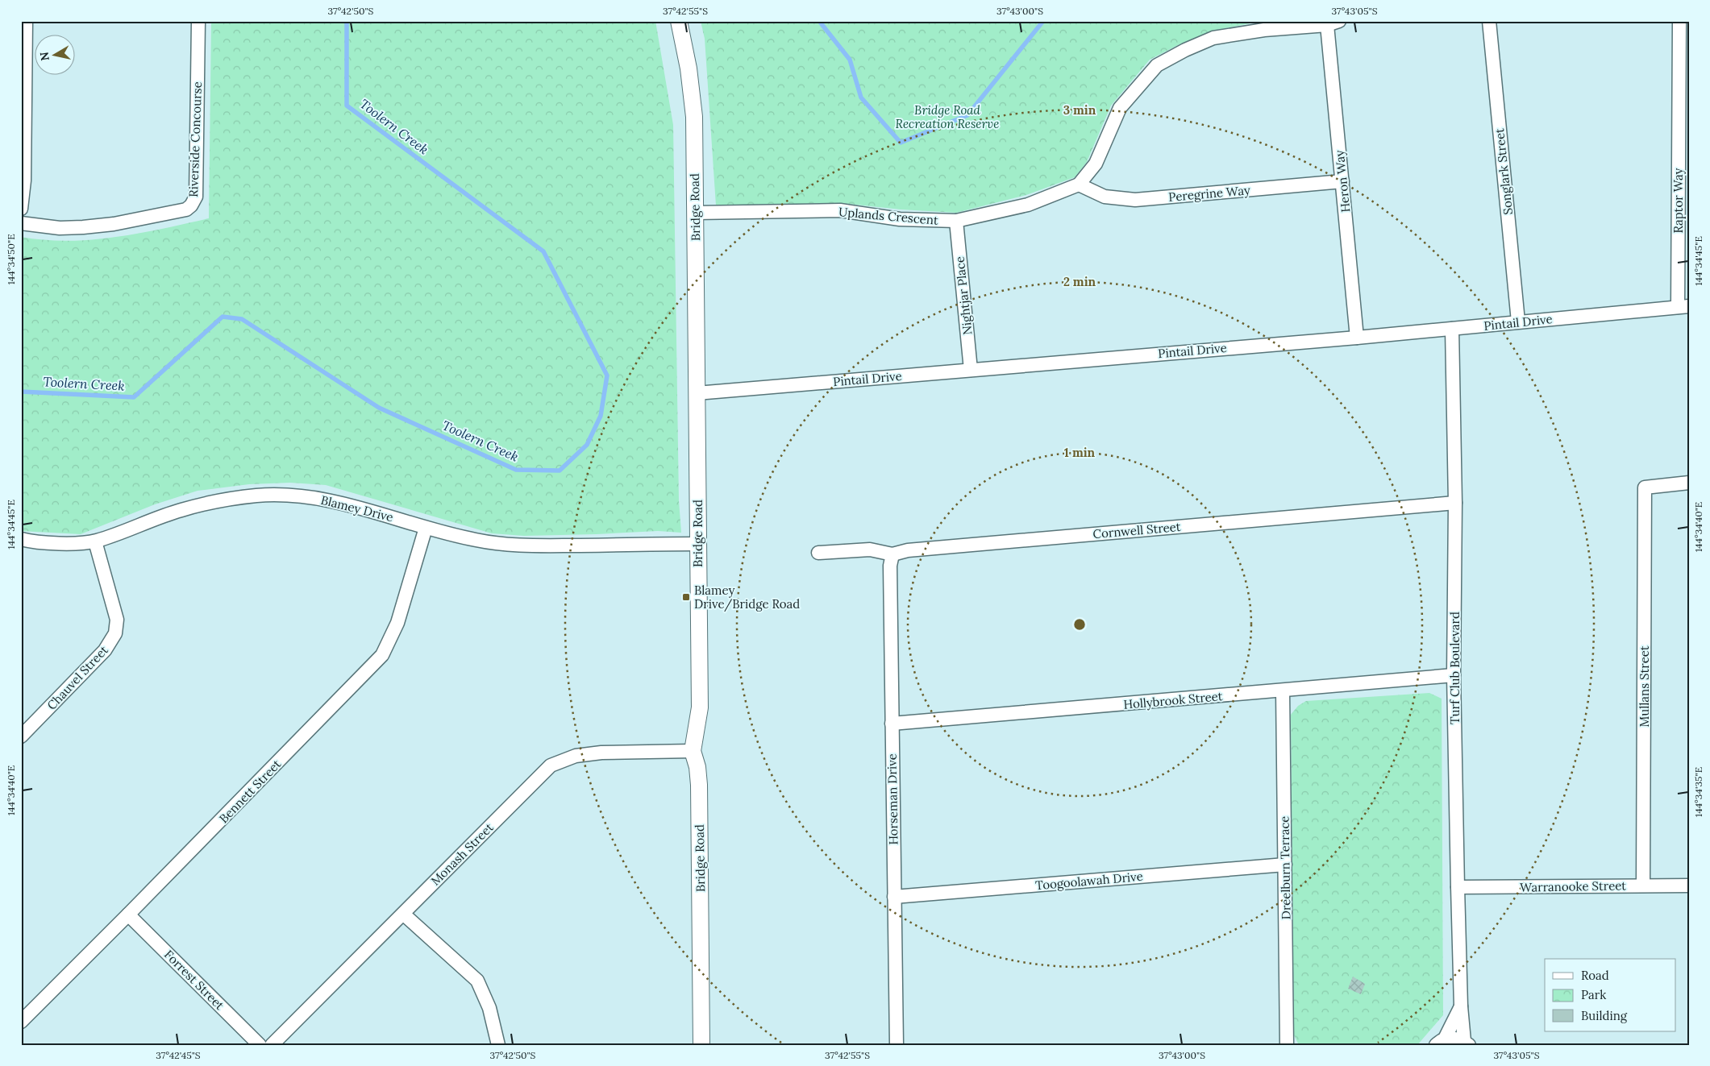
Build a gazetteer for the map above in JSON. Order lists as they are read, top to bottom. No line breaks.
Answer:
{"streets":{"street":["Riverside Concourse","Songlark Street","Heron Way","Peregrine Way","Raptor Way","Bridge Road","Uplands Crescent","Nightjar Place","Pintail Drive","Blamey Drive","Cornwell Street","Turf Club Boulevard","Chauvel Street","Mullans Street","Hollybrook Street","Bennett Street","Horseman Drive","Monash Street","Dreelburn Terrace","Toogoolawah Drive","Warranooke Street","Forrest Street"]},"crossings":[["Songlark Street","Pintail Drive"],["Heron Way","Peregrine Way"],["Heron Way","Uplands Crescent"],["Heron Way","Pintail Drive"],["Peregrine Way","Uplands Crescent"],["Raptor Way","Pintail Drive"],["Bridge Road","Uplands Crescent"],["Bridge Road","Pintail Drive"],["Bridge Road","Blamey Drive"],["Bridge Road","Monash Street"],["Uplands Crescent","Nightjar Place"],["Nightjar Place","Pintail Drive"],["Pintail Drive","Turf Club Boulevard"],["Blamey Drive","Chauvel Street"],["Blamey Drive","Bennett Street"],["Cornwell Street","Turf Club Boulevard"],["Cornwell Street","Horseman Drive"],["Turf Club Boulevard","Hollybrook Street"],["Turf Club Boulevard","Warranooke Street"],["Mullans Street","Warranooke Street"],["Hollybrook Street","Horseman Drive"],["Hollybrook Street","Dreelburn Terrace"],["Bennett Street","Forrest Street"],["Horseman Drive","Toogoolawah Drive"],["Dreelburn Terrace","Toogoolawah Drive"]],"water":["Toolern Creek"],"parks":["Bridge Road Recreation Reserve"],"places":{"transit":["Blamey Drive/Bridge Road"]},"legend":["Road","Park","Building"],"north":"left","coordinates":["37°42'50\"S","37°42'55\"S","37°43'00\"S","37°43'05\"S","144°34'50\"E","144°34'45\"E","144°34'40\"E","144°34'35\"E","37°42'45\"S"],"rings":["3 min","2 min","1 min"]}
